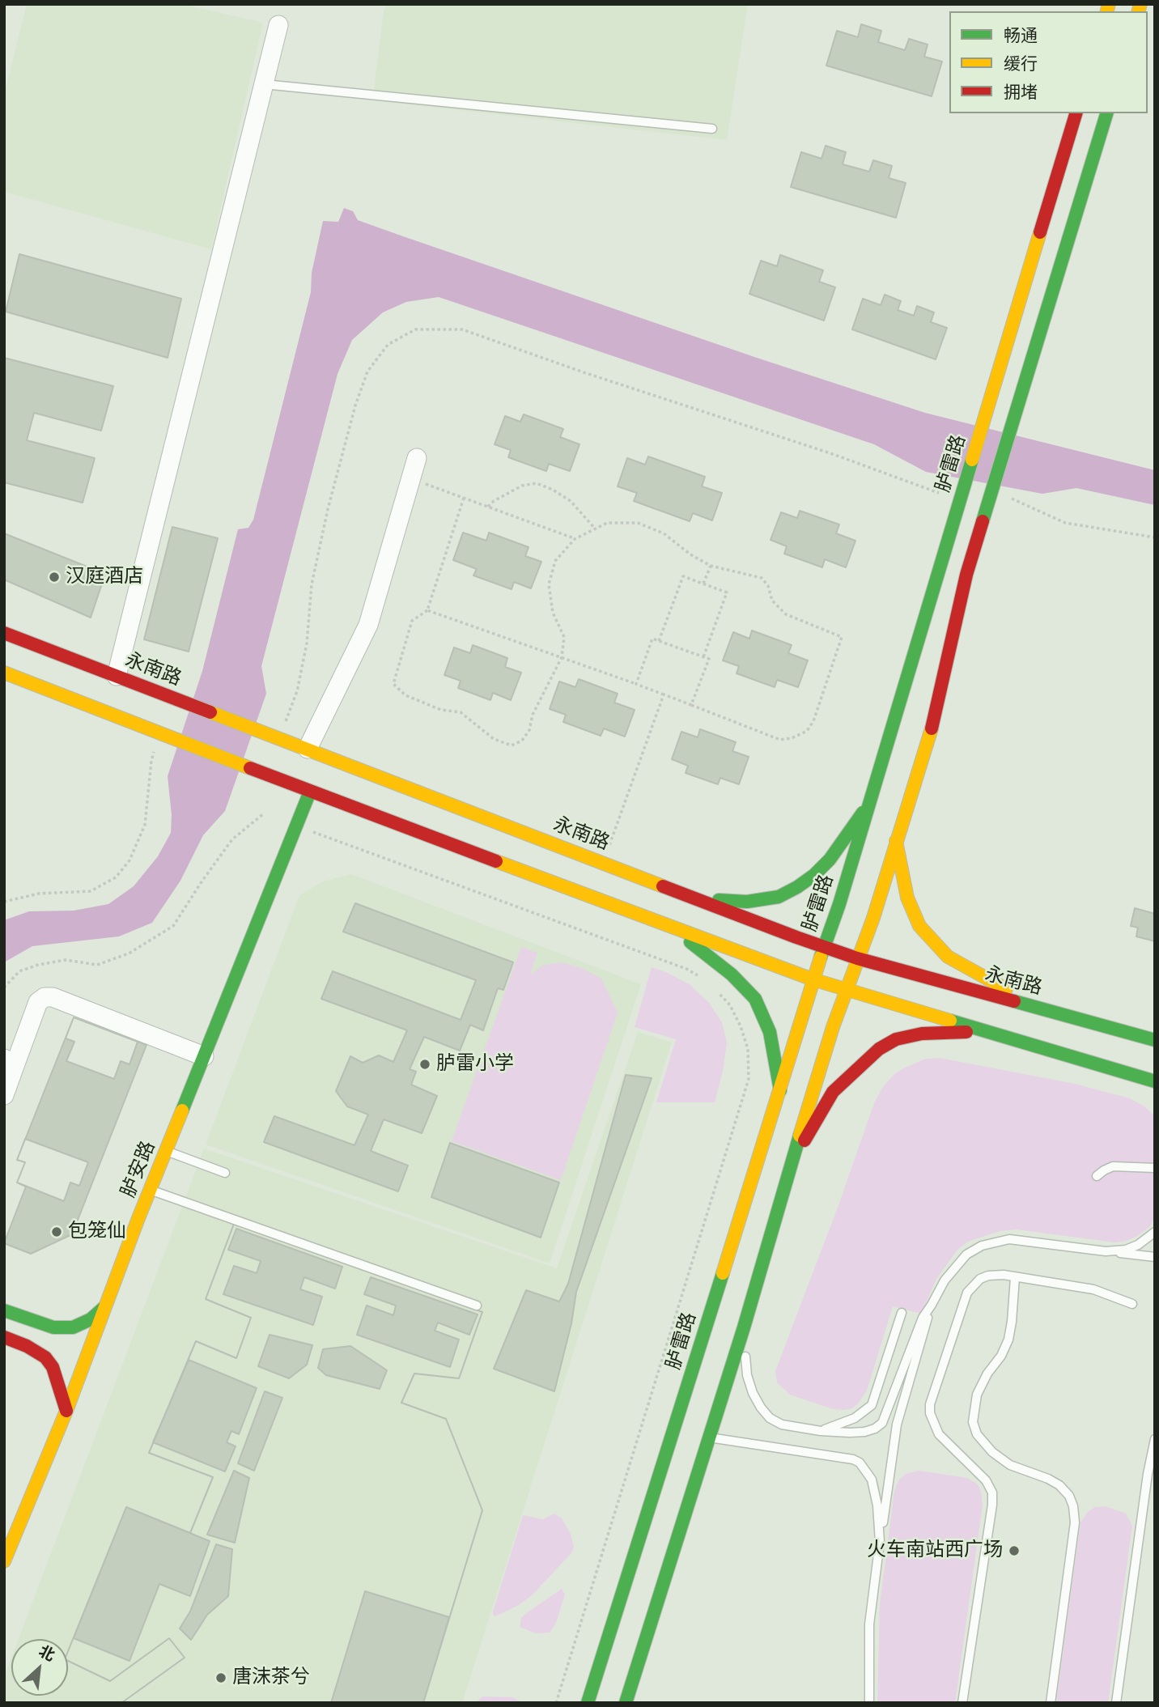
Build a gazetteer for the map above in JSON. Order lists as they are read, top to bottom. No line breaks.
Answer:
{"streets":{"main road":["胪雷路","永南路","胪安路"]},"crossings":[["胪雷路","永南路"]],"places":["汉庭酒店","胪雷小学","包笼仙","火车南站西广场","唐沫茶兮"],"legend":["畅通","缓行","拥堵"],"north":"top right"}
